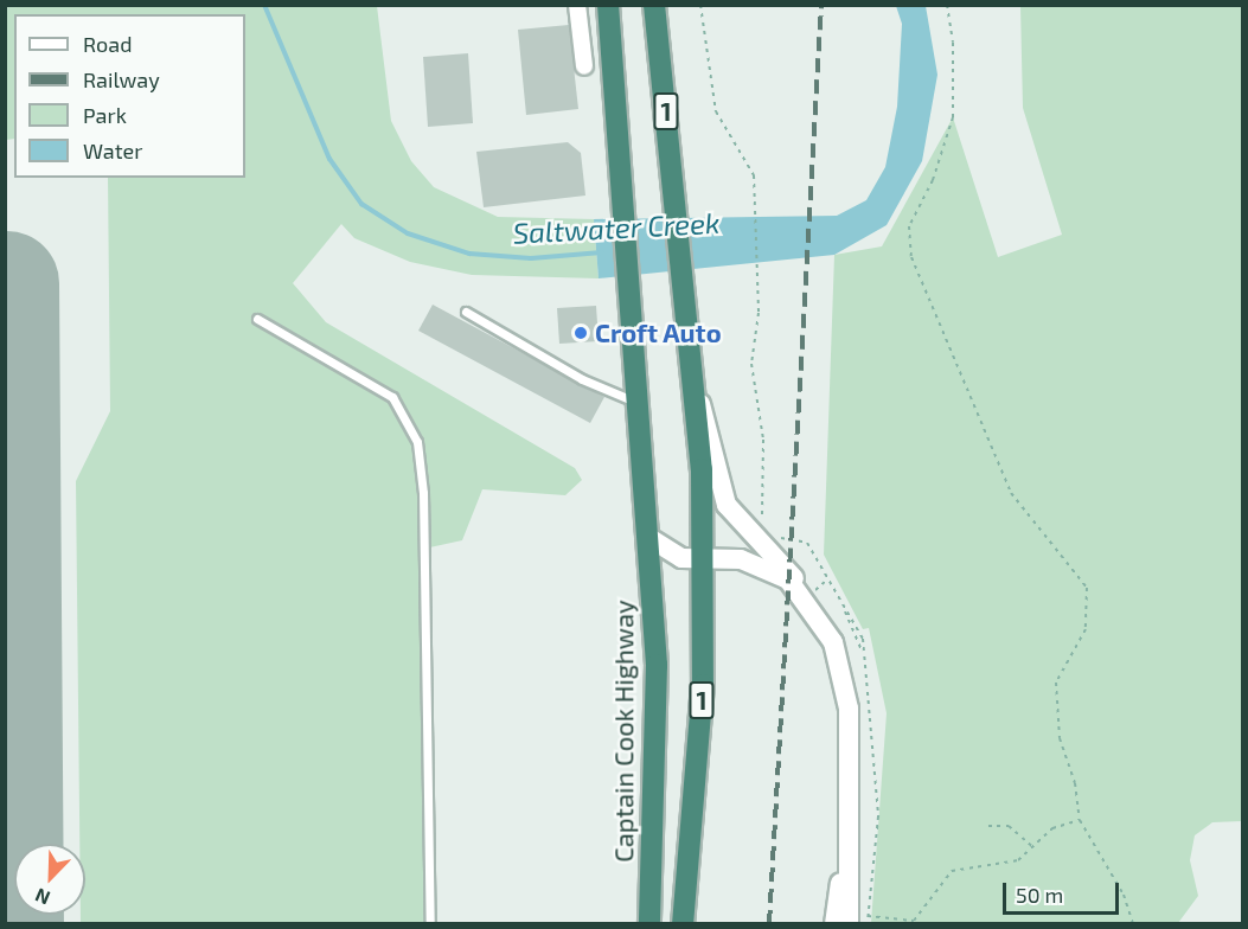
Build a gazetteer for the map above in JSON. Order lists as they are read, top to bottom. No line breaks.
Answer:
{"streets":{"highway":["1","Captain Cook Highway"]},"crossings":[["1","Captain Cook Highway"]],"water":["Saltwater Creek"],"places":["Croft Auto"],"legend":["Road","Railway","Park","Water"],"scale_bar":"50 m","north":"bottom left"}
